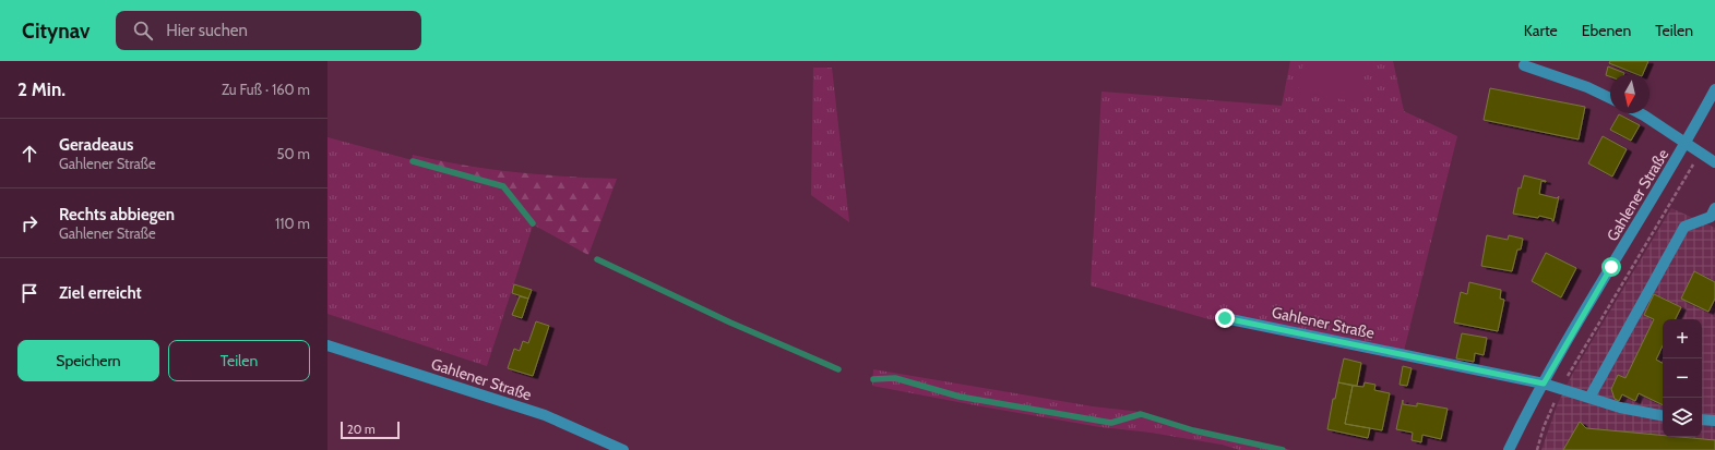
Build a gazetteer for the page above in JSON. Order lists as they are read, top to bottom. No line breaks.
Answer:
{"streets":{"street":["Gahlener Straße"]},"scale_bar":"20 m","north":"bottom","page":{"header":"Citynav","search":"Hier suchen","nav":["Karte","Ebenen","Teilen"],"heading":["2 Min.","Zu Fuß · 160 m"],"list":[["Geradeaus","Gahlener Straße","50 m"],["Rechts abbiegen","Gahlener Straße","110 m"],"Ziel erreicht"],"map_buttons":["+","−"],"buttons":["Speichern","Teilen"],"scale":"20 m"}}
